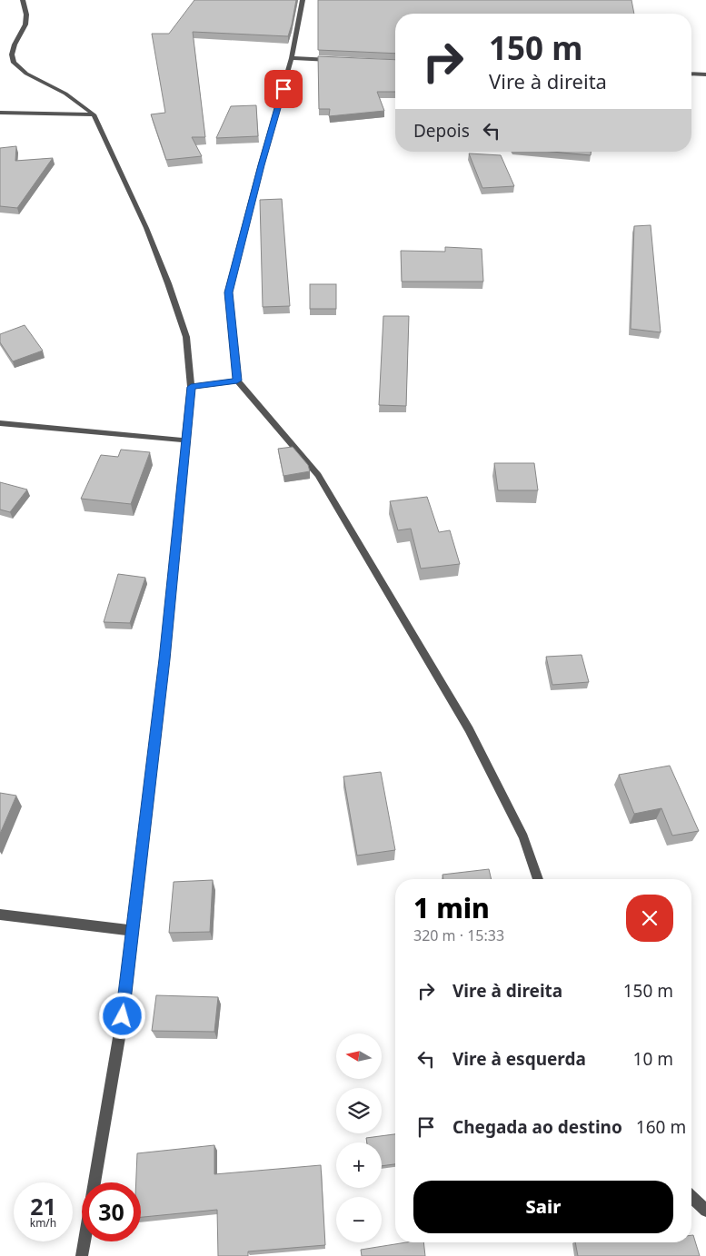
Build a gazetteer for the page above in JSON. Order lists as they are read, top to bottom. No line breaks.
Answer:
{"north":"left","page":{"turn":["150 m","Vire à direita"],"then":"Depois","heading":["1 min","320 m · 15:33"],"list":[{"name":"Vire à direita","value":"150 m"},{"name":"Vire à esquerda","value":"10 m"},{"name":"Chegada ao destino","value":"160 m"}],"map_buttons":["+","−"],"buttons":"Sair","speed":"21 km/h","limit":"30"}}
